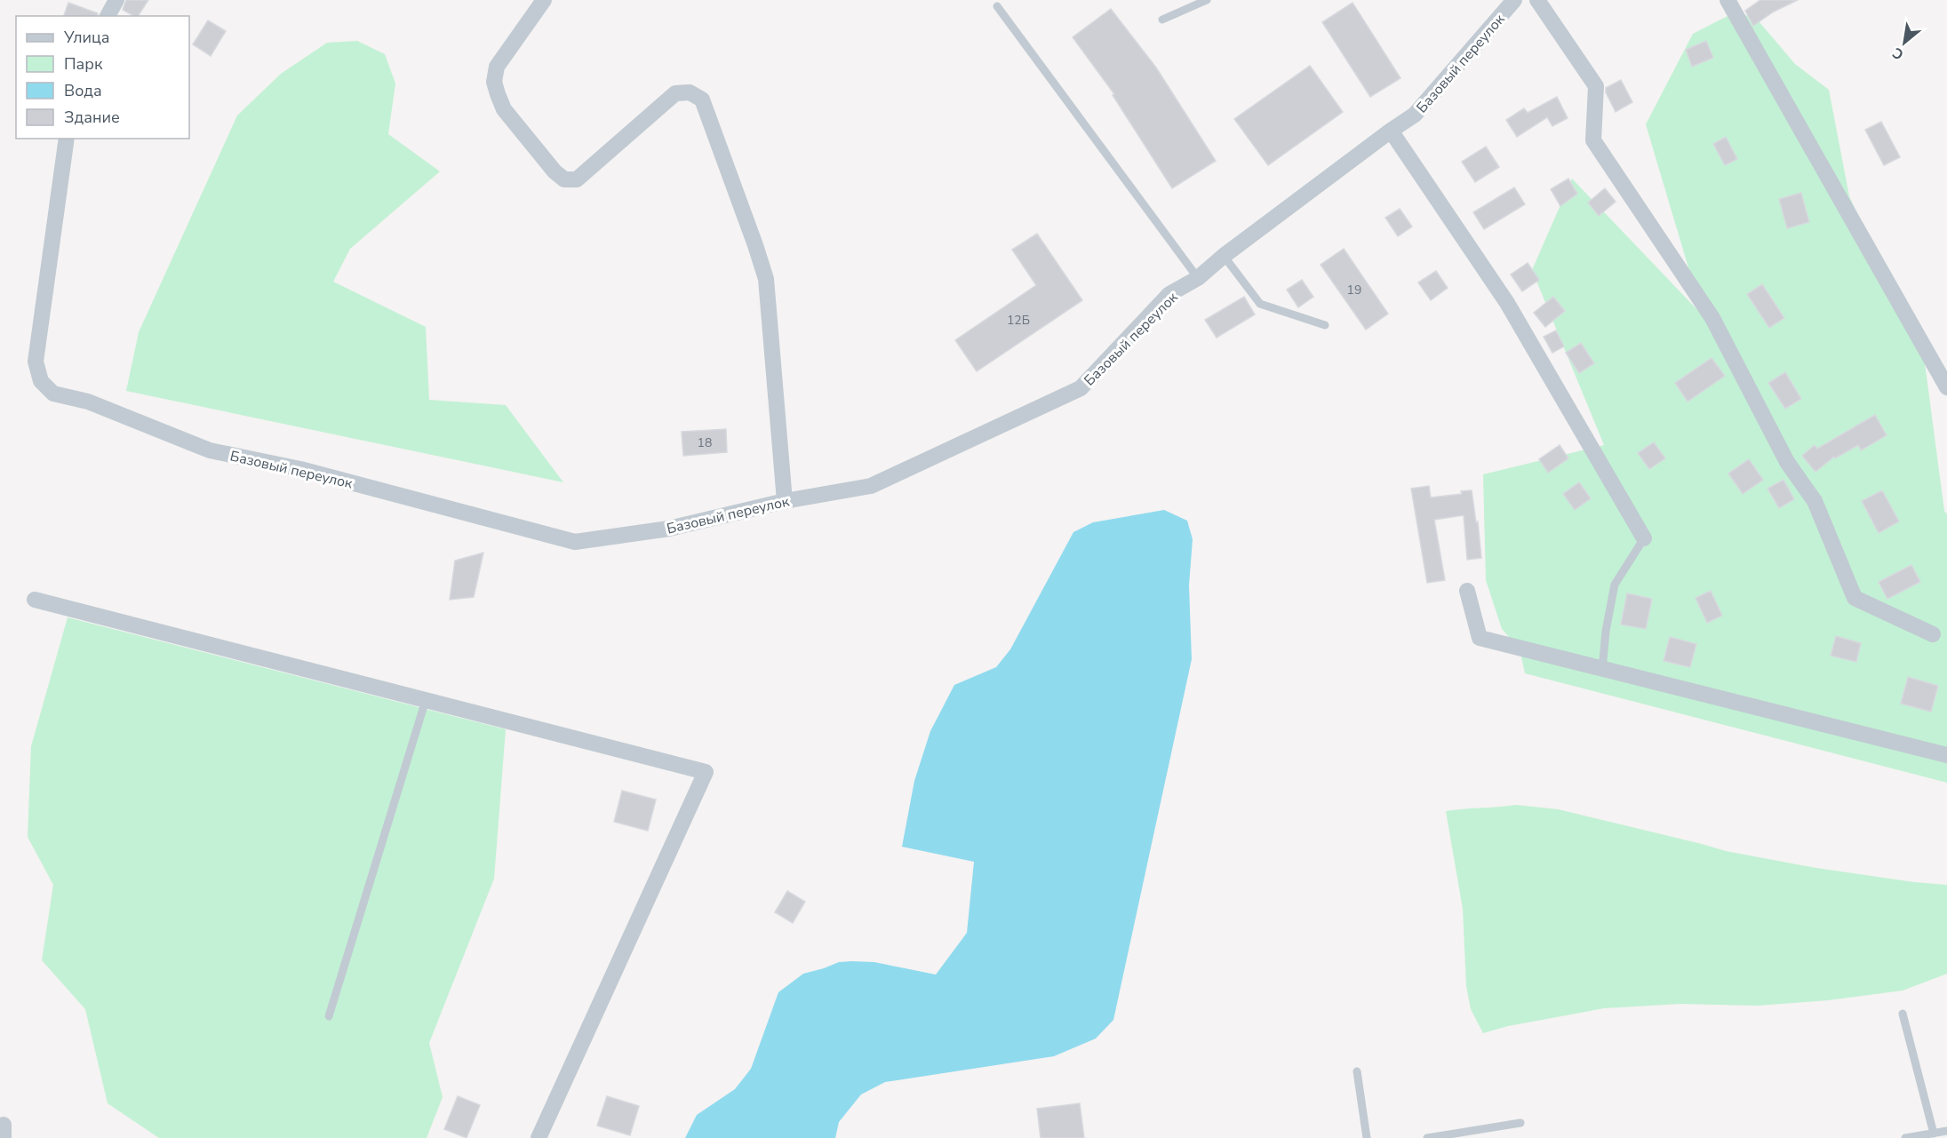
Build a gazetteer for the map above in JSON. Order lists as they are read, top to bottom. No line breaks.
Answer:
{"streets":{"street":["Базовый переулок"]},"house_numbers":["19","12Б","18"],"legend":["Улица","Парк","Вода","Здание"],"north":"bottom left"}
